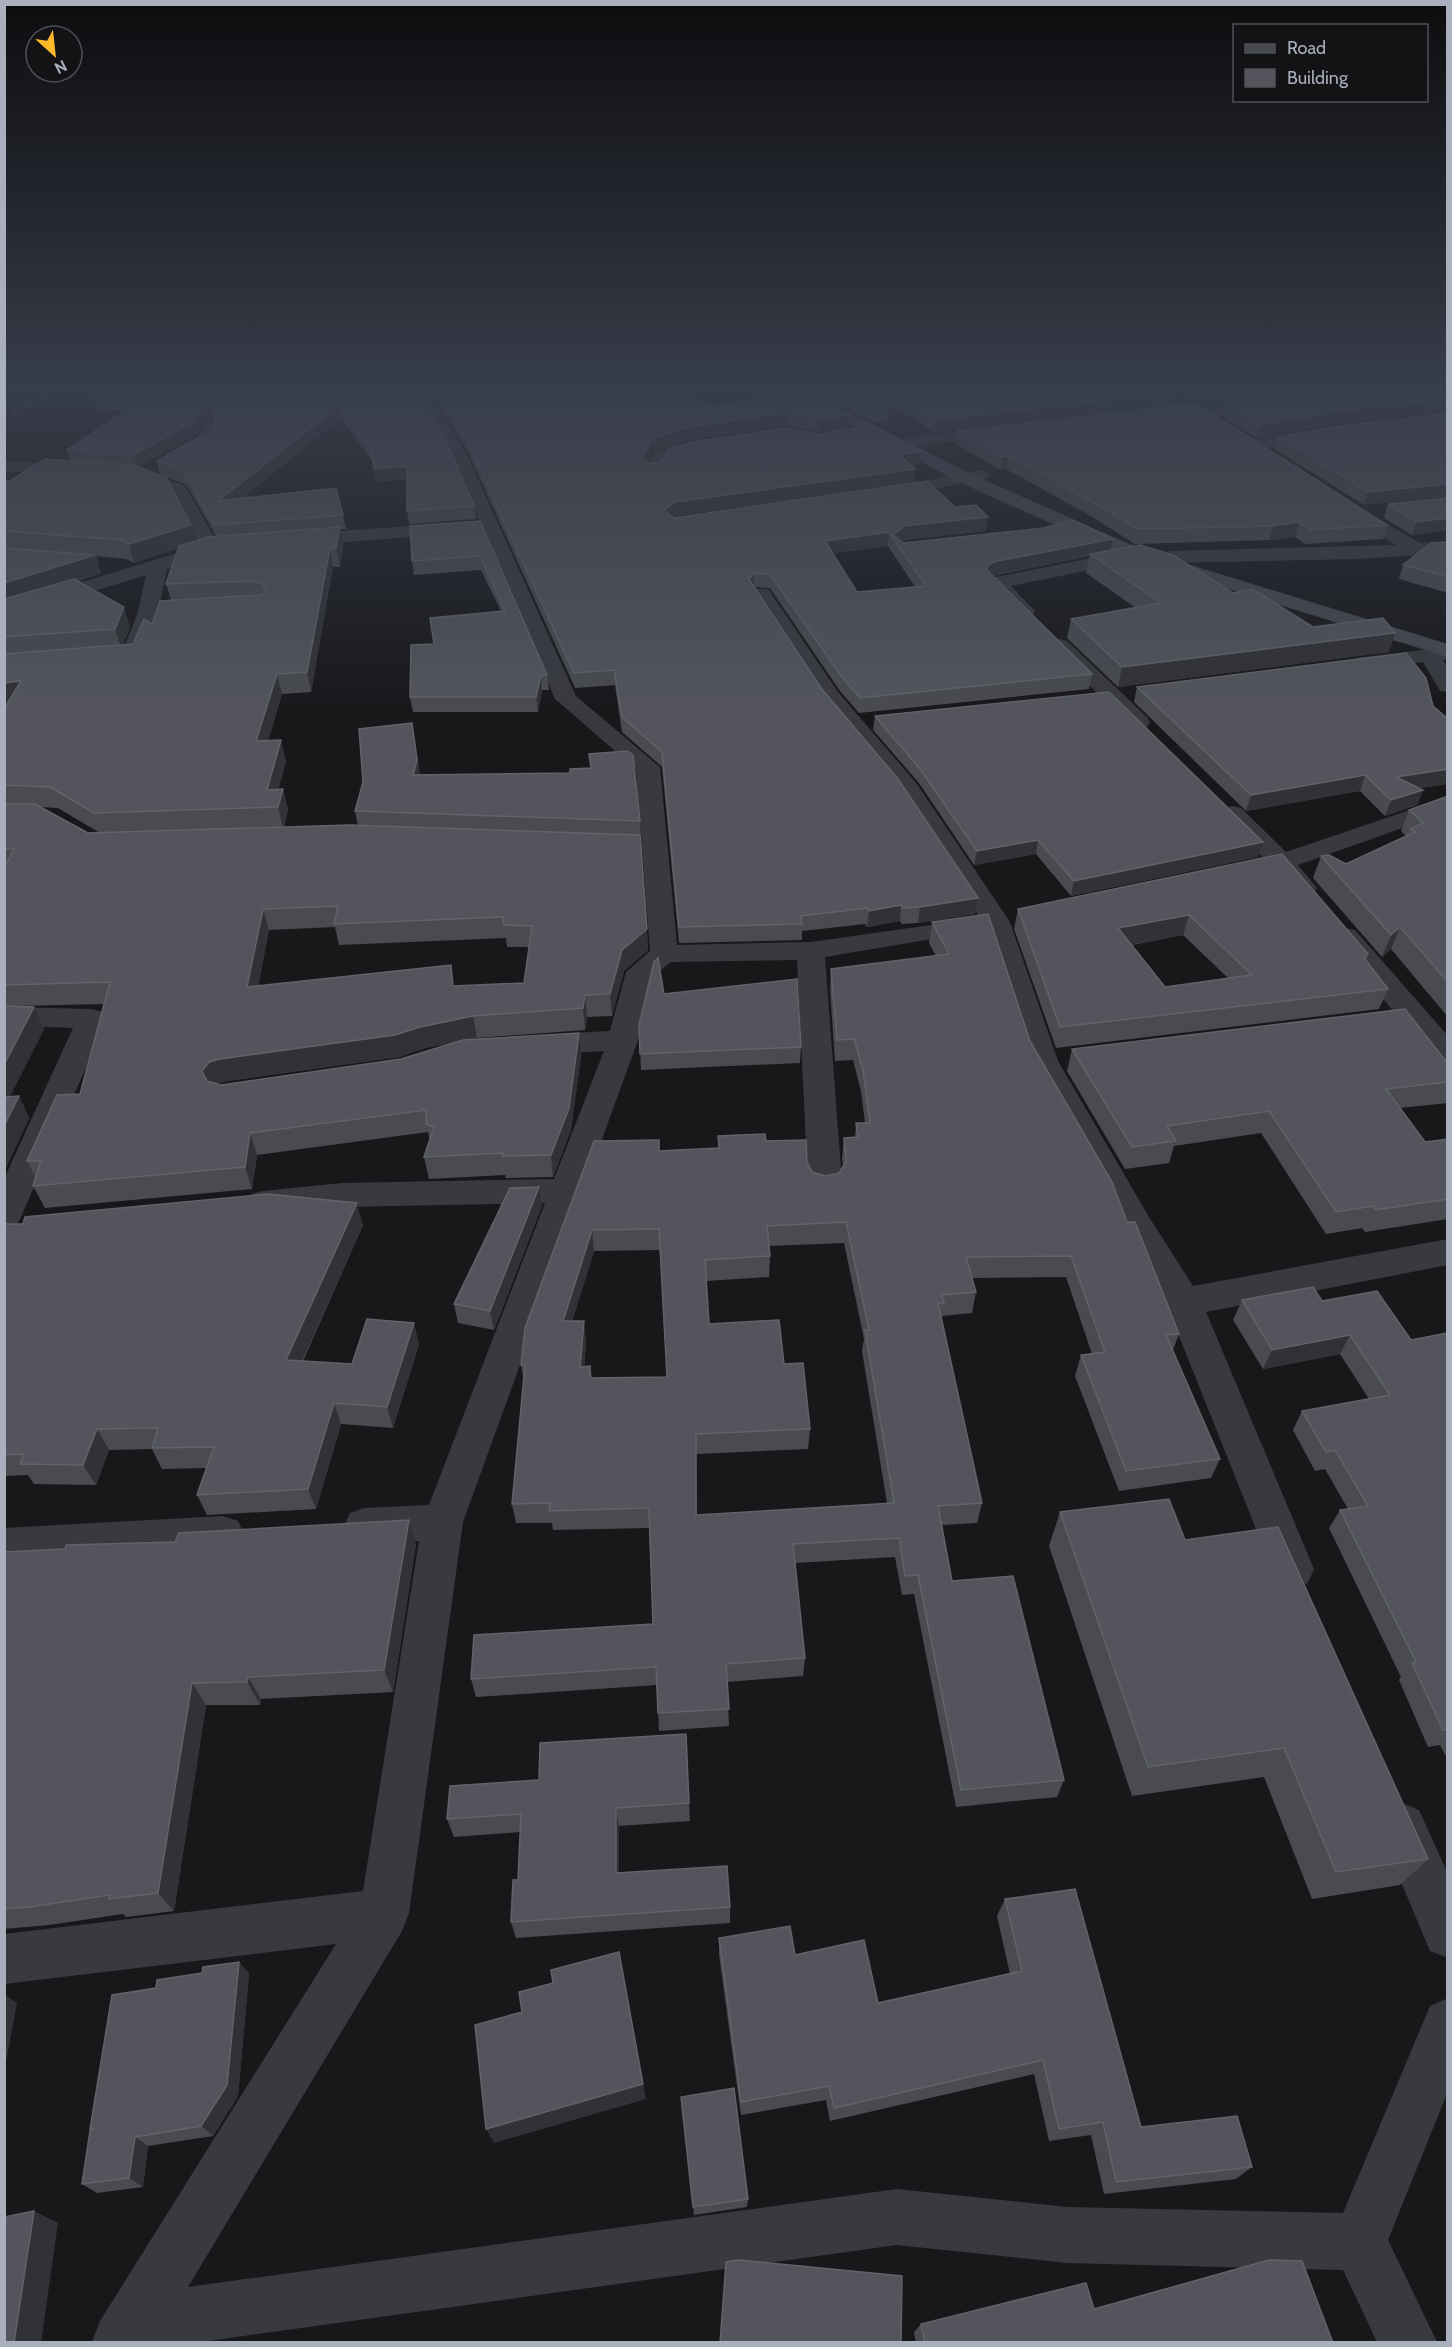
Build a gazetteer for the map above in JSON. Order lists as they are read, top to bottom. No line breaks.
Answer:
{"legend":["Road","Building"],"north":"bottom right"}
